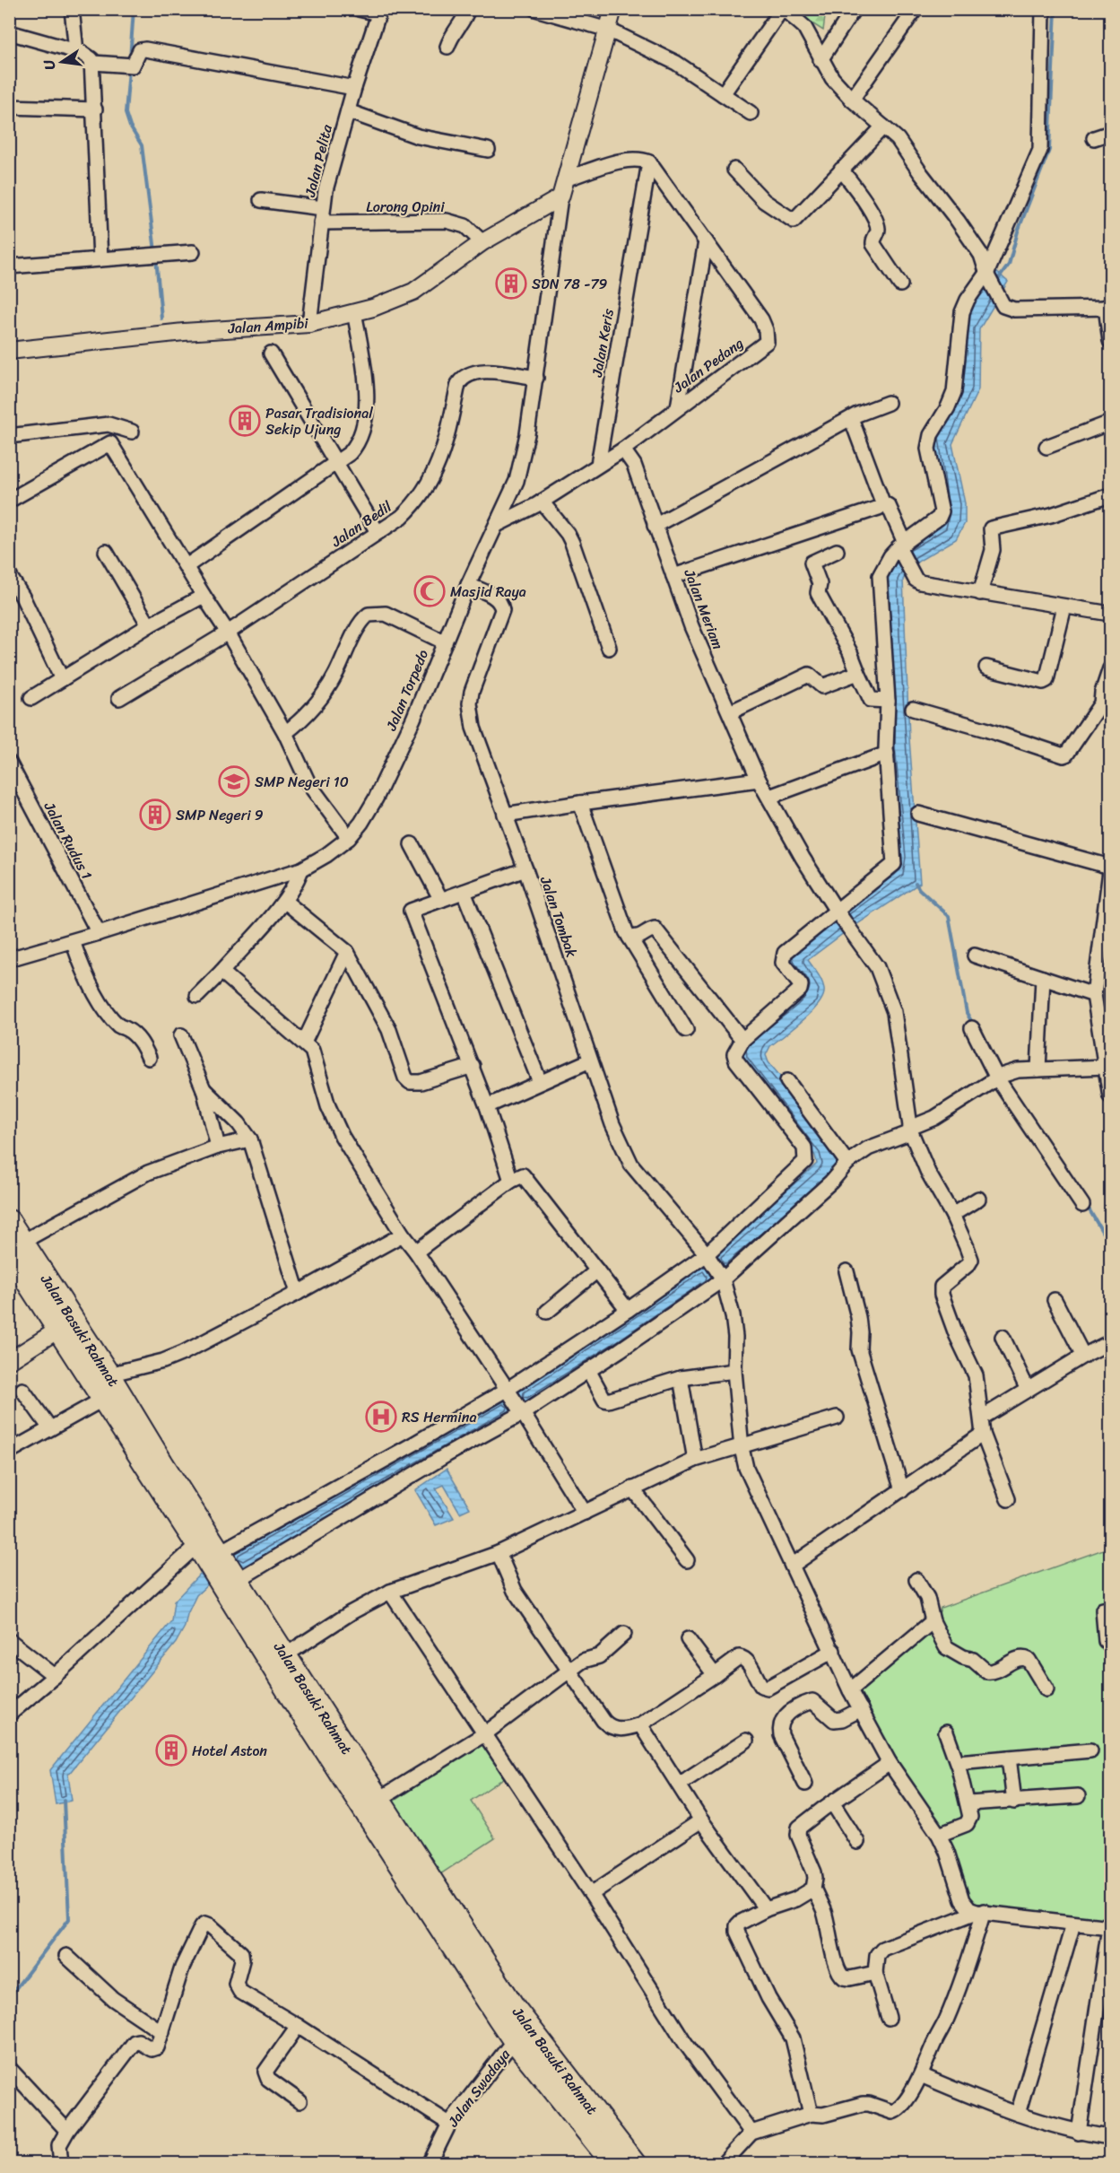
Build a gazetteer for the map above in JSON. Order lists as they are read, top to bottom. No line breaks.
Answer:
{"streets":{"highway":["Jalan Basuki Rahmat"],"street":["Jalan Pelita","Lorong Opini","Jalan Ampibi","Jalan Keris","Jalan Pedang","Jalan Bedil","Jalan Meriam","Jalan Torpedo","Jalan Rudus 1","Jalan Tombak","Jalan Swadaya"]},"crossings":[["Jalan Pelita","Lorong Opini"],["Jalan Pelita","Jalan Ampibi"],["Lorong Opini","Jalan Ampibi"],["Jalan Ampibi","Jalan Torpedo"],["Jalan Keris","Jalan Pedang"],["Jalan Pedang","Jalan Meriam"],["Jalan Pedang","Jalan Torpedo"],["Jalan Bedil","Jalan Torpedo"],["Jalan Torpedo","Jalan Rudus 1"],["Jalan Torpedo","Jalan Tombak"],["Jalan Basuki Rahmat","Jalan Swadaya"]],"places":{"building":["SDN 78 -79","Pasar Tradisional Sekip Ujung","SMP Negeri 9","Hotel Aston"],"mosque":["Masjid Raya"],"school or university":["SMP Negeri 10"],"hospital":["RS Hermina"]},"north":"left"}
